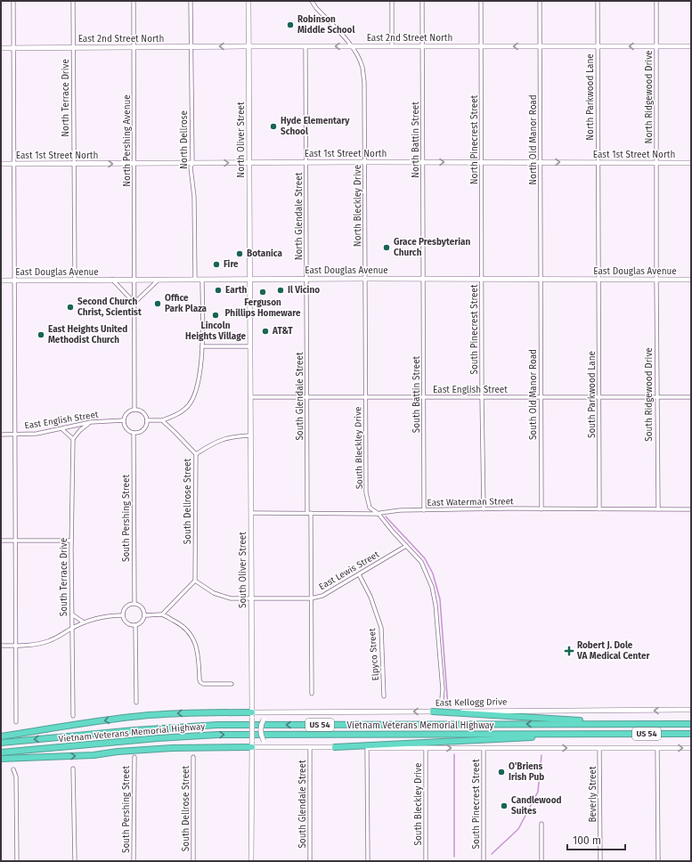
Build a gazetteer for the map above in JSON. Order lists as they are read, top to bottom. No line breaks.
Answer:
{"streets":{"highway":["US 54","Vietnam Veterans Memorial Highway"],"main road":["East 2nd Street North","North Oliver Street","East 1st Street North","East Douglas Avenue","South Oliver Street","East Kellogg Drive"],"street":["North Parkwood Lane","North Ridgewood Drive","North Terrace Drive","North Dellrose","North Battin Street","North Pinecrest Street","North Old Manor Road","North Pershing Avenue","North Bleckley Drive","North Glendale Street","South Pinecrest Street","East English Street","South Battin Street","South Old Manor Road","South Parkwood Lane","South Ridgewood Drive","South Glendale Street","South Bleckley Drive","South Dellrose Street","East Waterman Street","South Pershing Street","East Lewis Street","South Terrace Drive","Elpyco Street","Beverly Street"]},"crossings":[["East 2nd Street North","North Parkwood Lane"],["East 2nd Street North","North Ridgewood Drive"],["East 2nd Street North","North Terrace Drive"],["East 2nd Street North","North Dellrose"],["East 2nd Street North","North Oliver Street"],["East 2nd Street North","North Battin Street"],["East 2nd Street North","North Pinecrest Street"],["East 2nd Street North","North Old Manor Road"],["East 2nd Street North","North Pershing Avenue"],["East 2nd Street North","North Bleckley Drive"],["East 2nd Street North","North Glendale Street"],["North Parkwood Lane","East 1st Street North"],["North Parkwood Lane","East Douglas Avenue"],["North Parkwood Lane","South Parkwood Lane"],["North Ridgewood Drive","East 1st Street North"],["North Ridgewood Drive","East Douglas Avenue"],["North Ridgewood Drive","South Ridgewood Drive"],["North Terrace Drive","East 1st Street North"],["North Terrace Drive","East Douglas Avenue"],["North Dellrose","East 1st Street North"],["North Dellrose","East Douglas Avenue"],["North Oliver Street","East 1st Street North"],["North Oliver Street","East Douglas Avenue"],["North Oliver Street","South Oliver Street"],["North Battin Street","East 1st Street North"],["North Battin Street","East Douglas Avenue"],["North Battin Street","South Battin Street"],["North Pinecrest Street","East 1st Street North"],["North Pinecrest Street","East Douglas Avenue"],["North Pinecrest Street","South Pinecrest Street"],["North Old Manor Road","East 1st Street North"],["North Old Manor Road","East Douglas Avenue"],["North Old Manor Road","South Old Manor Road"],["North Pershing Avenue","East 1st Street North"],["North Pershing Avenue","East Douglas Avenue"],["East 1st Street North","North Bleckley Drive"],["East 1st Street North","North Glendale Street"],["North Bleckley Drive","East Douglas Avenue"],["North Bleckley Drive","South Bleckley Drive"],["North Glendale Street","East Douglas Avenue"],["North Glendale Street","South Glendale Street"],["East Douglas Avenue","South Pinecrest Street"],["East Douglas Avenue","South Battin Street"],["East Douglas Avenue","South Old Manor Road"],["East Douglas Avenue","South Parkwood Lane"],["East Douglas Avenue","South Ridgewood Drive"],["East Douglas Avenue","South Glendale Street"],["East Douglas Avenue","South Bleckley Drive"],["East Douglas Avenue","South Oliver Street"],["South Pinecrest Street","East English Street"],["South Pinecrest Street","East Waterman Street"],["East English Street","South Battin Street"],["East English Street","South Old Manor Road"],["East English Street","South Parkwood Lane"],["East English Street","South Ridgewood Drive"],["East English Street","South Glendale Street"],["East English Street","South Bleckley Drive"],["East English Street","South Pershing Street"],["East English Street","South Oliver Street"],["South Battin Street","East Waterman Street"],["South Old Manor Road","East Waterman Street"],["South Parkwood Lane","East Waterman Street"],["South Ridgewood Drive","East Waterman Street"],["South Glendale Street","East Waterman Street"],["South Glendale Street","East Lewis Street"],["South Bleckley Drive","East Waterman Street"],["South Bleckley Drive","East Lewis Street"],["South Dellrose Street","East Lewis Street"],["East Waterman Street","South Oliver Street"],["South Oliver Street","East Lewis Street"],["South Oliver Street","East Kellogg Drive"],["East Lewis Street","Elpyco Street"]],"places":{"other":["Robinson Middle School","Hyde Elementary School","Grace Presbyterian Church","Botanica","Fire","Earth","Il Vicino","Ferguson Phillips Homeware","Office Park Plaza","Second Church Christ, Scientist","Lincoln Heights Village","AT&T","East Heights United Methodist Church","O'Briens Irish Pub","Candlewood Suites"],"health":["Robert J. Dole VA Medical Center"]},"scale_bar":"100 m"}
